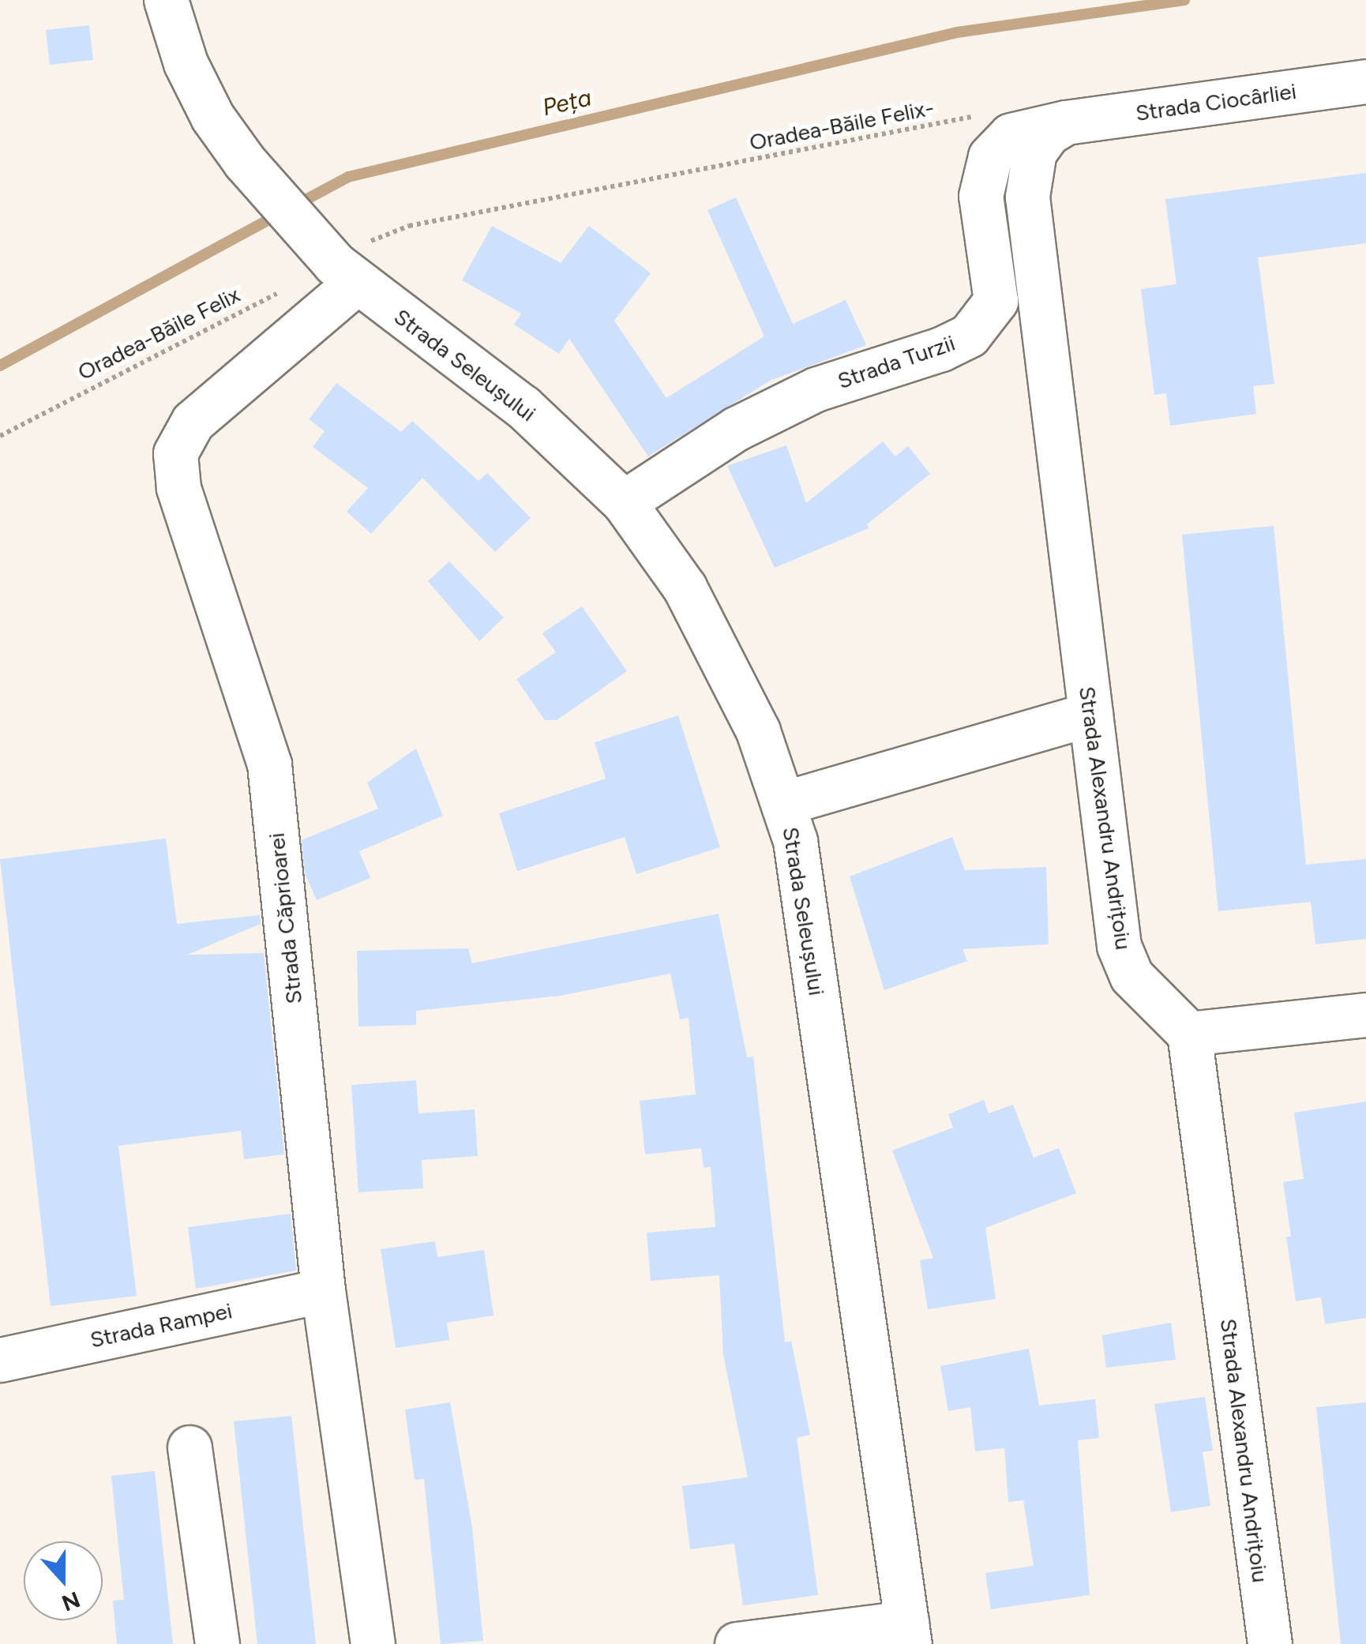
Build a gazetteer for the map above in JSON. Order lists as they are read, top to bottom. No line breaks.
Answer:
{"streets":{"street":["Strada Ciocârliei","Strada Turzii","Strada Seleușului","Strada Alexandru Andrițoiu","Strada Căprioarei","Strada Rampei"],"path":["Oradea-Băile Felix-","Oradea-Băile Felix"]},"crossings":[["Strada Ciocârliei","Strada Turzii"],["Strada Ciocârliei","Strada Alexandru Andrițoiu"],["Oradea-Băile Felix-","Strada Seleușului"],["Oradea-Băile Felix-","Strada Căprioarei"],["Strada Turzii","Strada Seleușului"],["Strada Turzii","Strada Alexandru Andrițoiu"],["Strada Seleușului","Strada Căprioarei"],["Strada Căprioarei","Strada Rampei"]],"water":["Peța"],"north":"bottom"}
